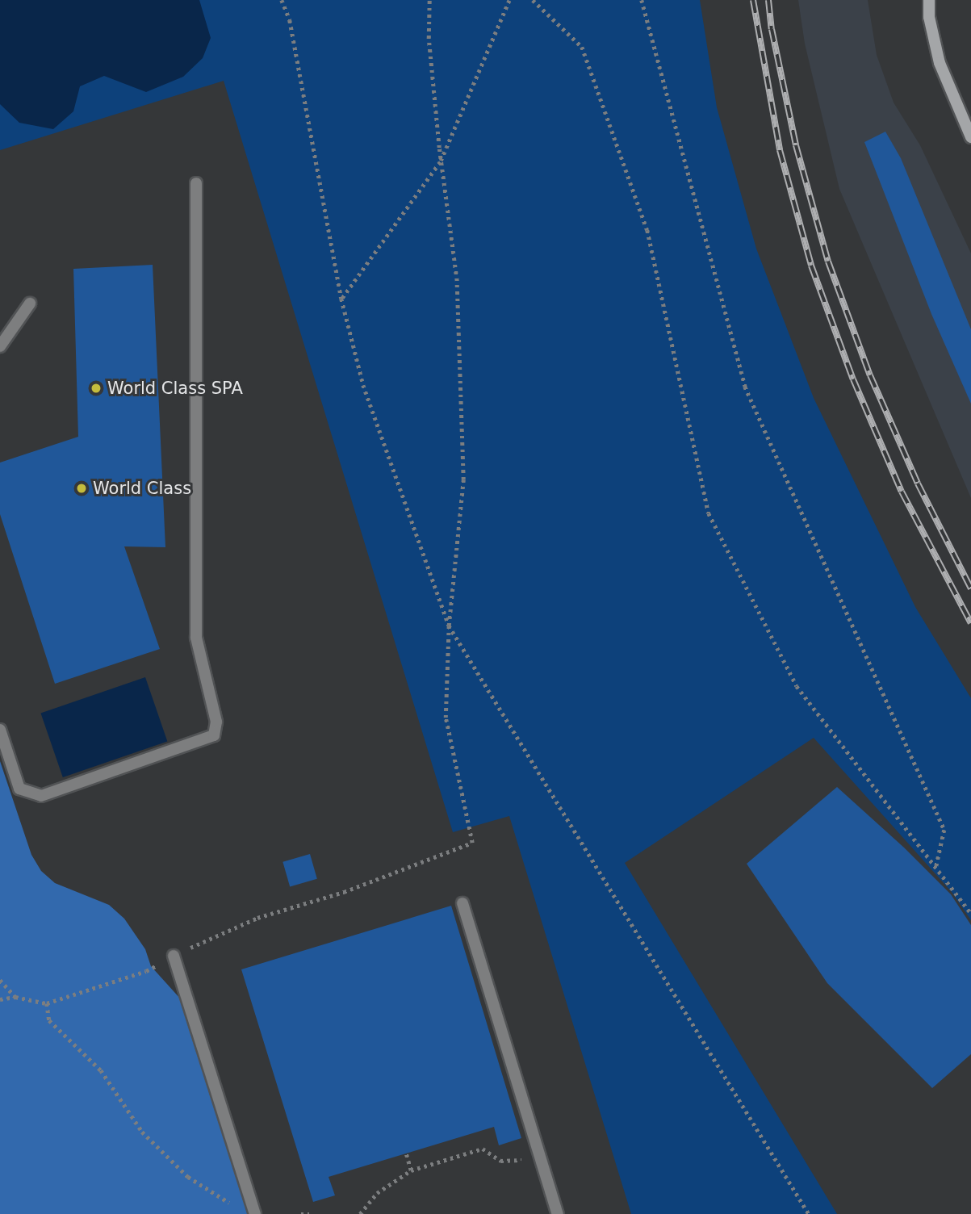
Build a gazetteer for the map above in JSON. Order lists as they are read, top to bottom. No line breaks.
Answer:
{"places":["World Class SPA","World Class"]}
